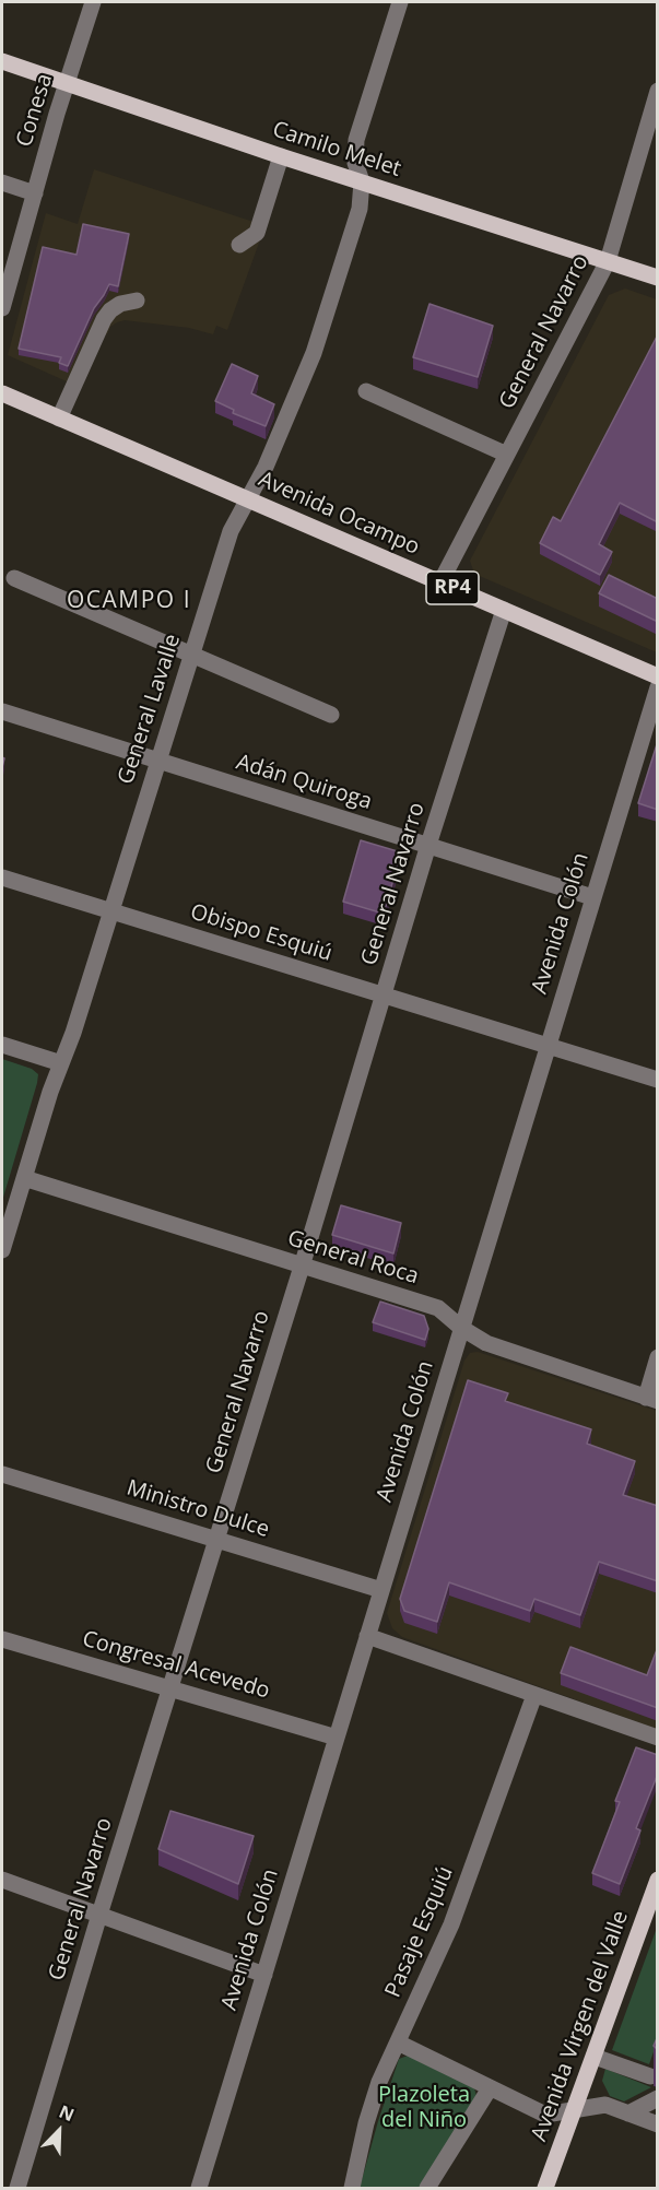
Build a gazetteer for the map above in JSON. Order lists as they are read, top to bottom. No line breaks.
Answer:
{"streets":{"main road":["Camilo Melet","Avenida Ocampo","RP4","Avenida Virgen del Valle"],"street":["Conesa","General Navarro","General Lavalle","Adán Quiroga","Avenida Colón","Obispo Esquiú","General Roca","Ministro Dulce","Congresal Acevedo","Pasaje Esquiú"]},"crossings":[["Conesa","Camilo Melet"],["Camilo Melet","General Navarro"],["Camilo Melet","General Lavalle"],["General Navarro","Avenida Ocampo"],["General Navarro","Adán Quiroga"],["General Navarro","Obispo Esquiú"],["General Navarro","General Roca"],["General Navarro","Ministro Dulce"],["General Navarro","Congresal Acevedo"],["Avenida Ocampo","General Lavalle"],["General Lavalle","Adán Quiroga"],["General Lavalle","Obispo Esquiú"],["General Lavalle","General Roca"],["Adán Quiroga","Avenida Colón"],["Avenida Colón","Obispo Esquiú"],["Avenida Colón","General Roca"],["Avenida Colón","Ministro Dulce"],["Avenida Colón","Congresal Acevedo"]],"districts":["OCAMPO I"],"parks":["Plazoleta del Niño"],"north":"top right"}
